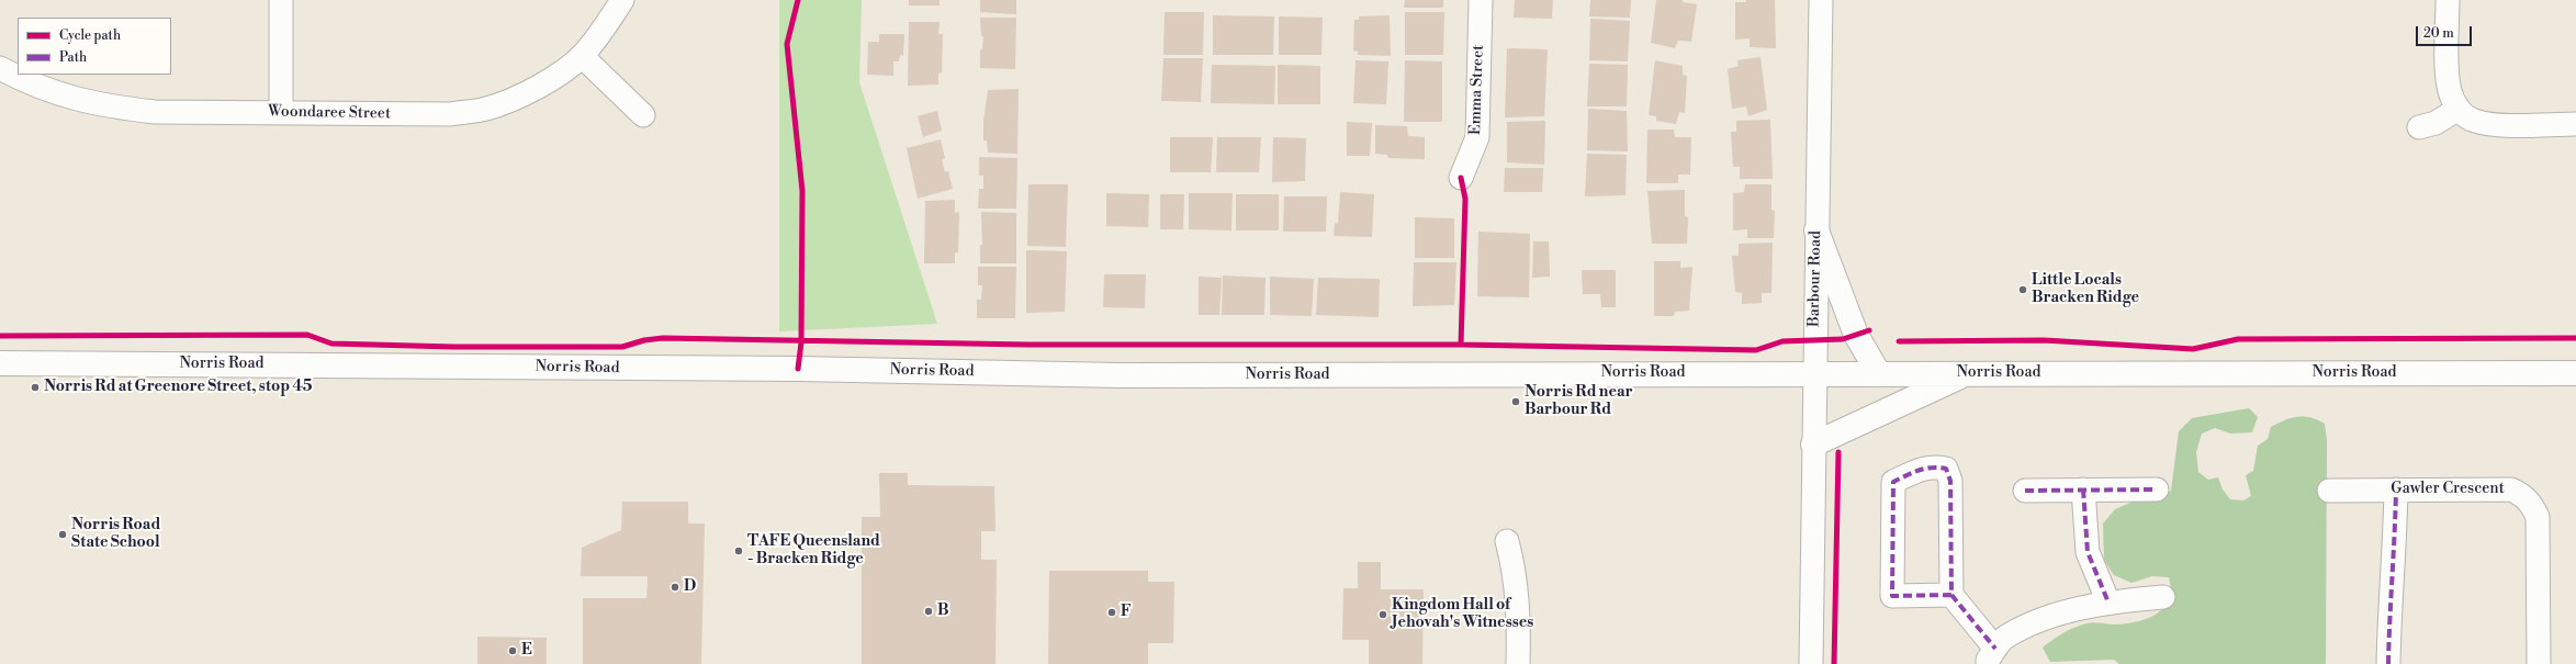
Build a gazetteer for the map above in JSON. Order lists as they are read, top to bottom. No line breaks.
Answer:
{"streets":{"main road":["Norris Road"],"street":["Emma Street","Woondaree Street","Barbour Road","Gawler Crescent"]},"crossings":[["Barbour Road","Norris Road"]],"places":["Little Locals Bracken Ridge","Norris Rd at Greenore Street, stop 45","Norris Rd near Barbour Rd","Norris Road State School","TAFE Queensland - Bracken Ridge","D","B","F","Kingdom Hall of Jehovah's Witnesses","E"],"legend":["Cycle path","Path"],"scale_bar":"20 m"}
